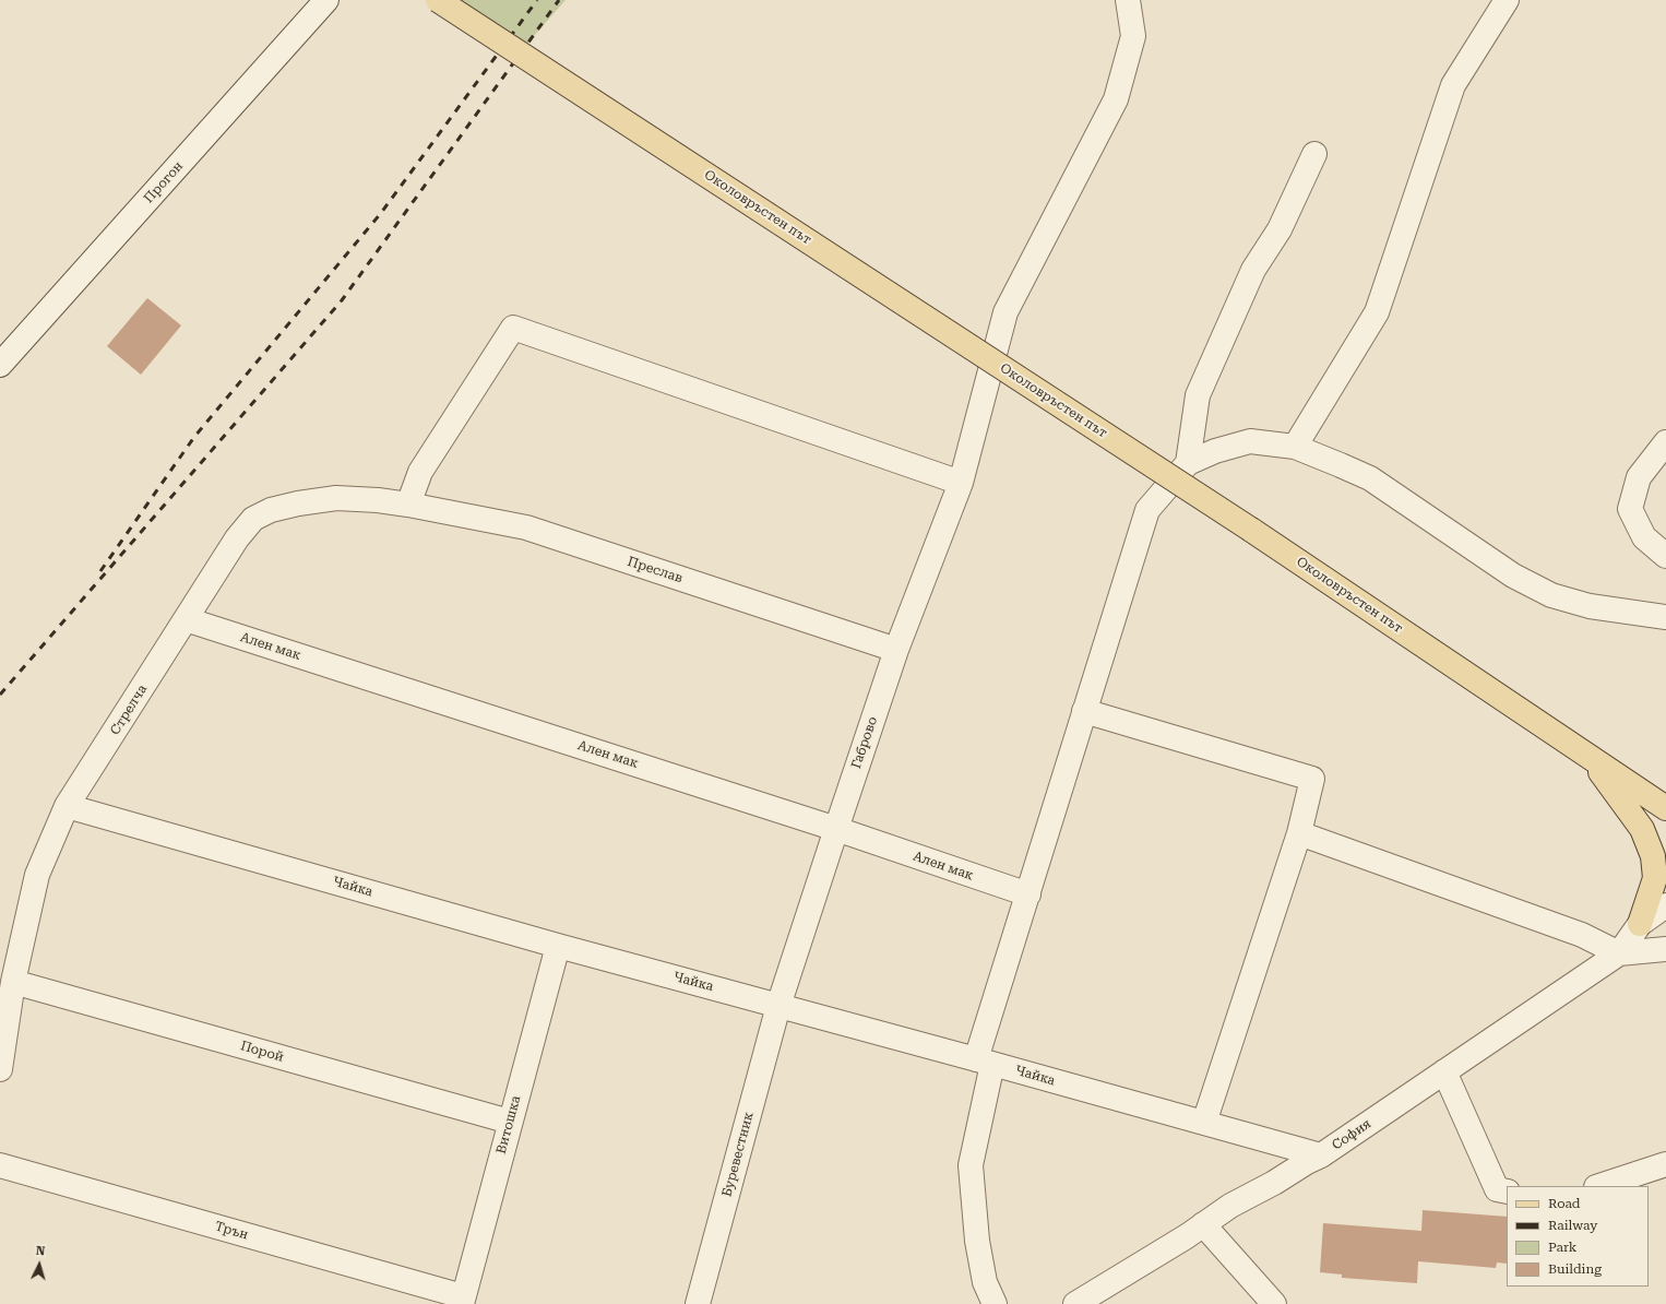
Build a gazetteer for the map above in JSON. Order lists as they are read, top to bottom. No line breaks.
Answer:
{"streets":{"main road":["Околовръстен път"],"street":["Прогон","Преслав","Ален мак","Стрелча","Габрово","Чайка","Порой","Витошка","София","Буревестник","Трън"]},"crossings":[["Преслав","Стрелча"],["Преслав","Габрово"],["Ален мак","Стрелча"],["Ален мак","Габрово"],["Стрелча","Чайка"],["Стрелча","Порой"],["Габрово","Чайка"],["Габрово","Буревестник"],["Чайка","Витошка"],["Чайка","София"],["Чайка","Буревестник"],["Порой","Витошка"],["Витошка","Трън"]],"legend":["Road","Railway","Park","Building"],"north":"top"}
